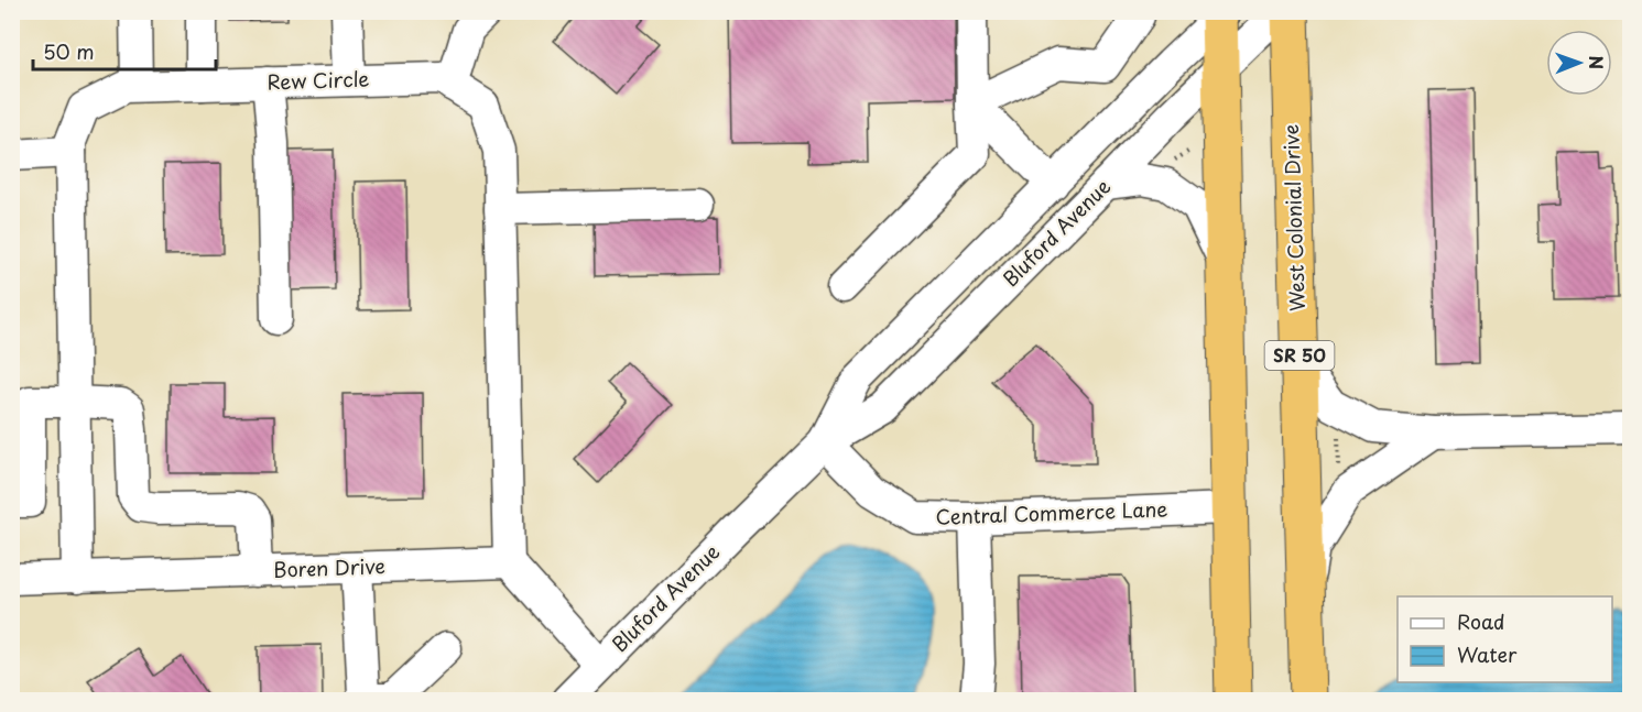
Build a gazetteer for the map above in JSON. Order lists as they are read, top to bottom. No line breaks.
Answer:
{"streets":{"highway":["West Colonial Drive","SR 50"],"street":["Rew Circle","Bluford Avenue","Central Commerce Lane","Boren Drive"]},"crossings":[["Rew Circle","Boren Drive"],["Bluford Avenue","Central Commerce Lane"]],"legend":["Road","Water"],"scale_bar":"50 m","north":"right"}
